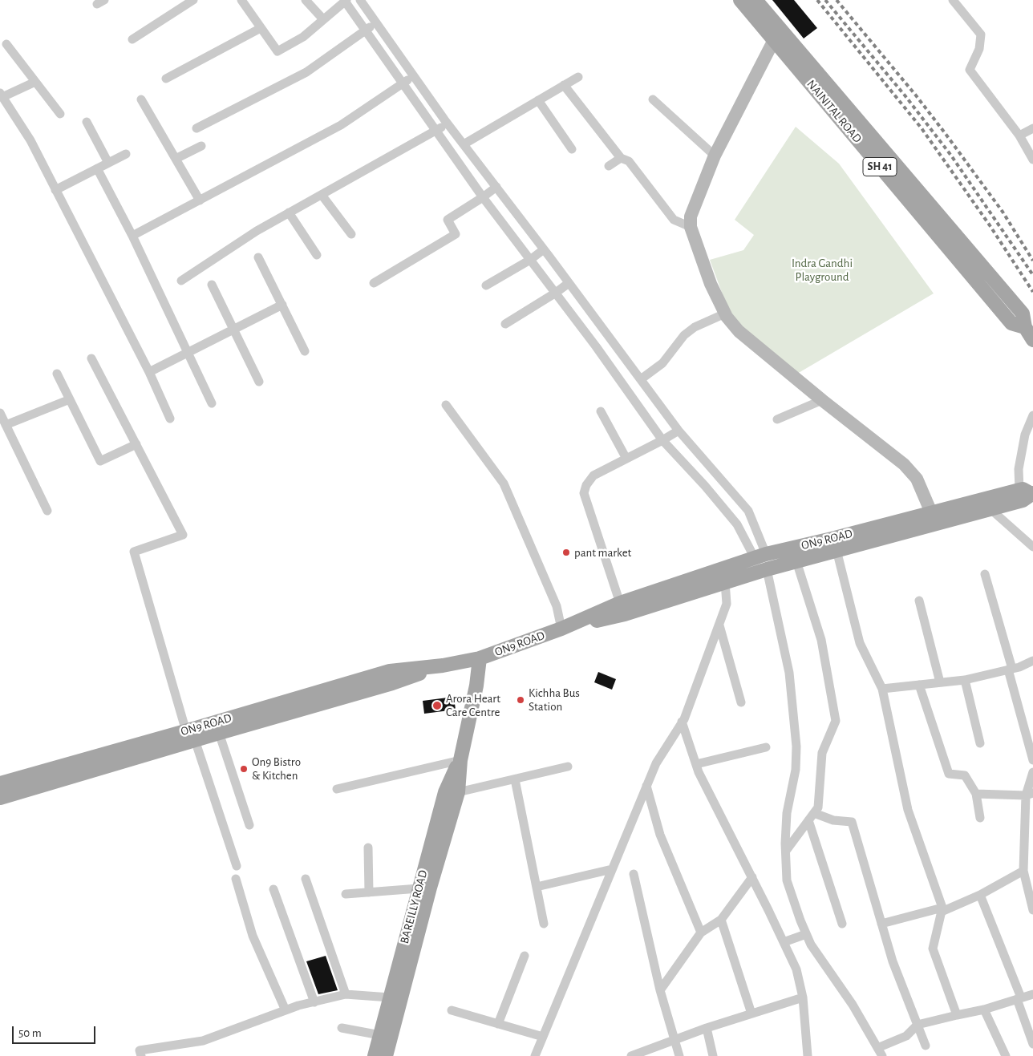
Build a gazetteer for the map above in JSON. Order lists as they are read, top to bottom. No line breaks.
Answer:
{"streets":{"main road":["NAINITAL ROAD","SH 41","ON9 ROAD","BAREILLY ROAD"]},"crossings":[["ON9 ROAD","BAREILLY ROAD"]],"parks":["Indra Gandhi Playground"],"places":["pant market","Kichha Bus Station","Arora Heart Care Centre","On9 Bistro & Kitchen"],"scale_bar":"50 m"}
